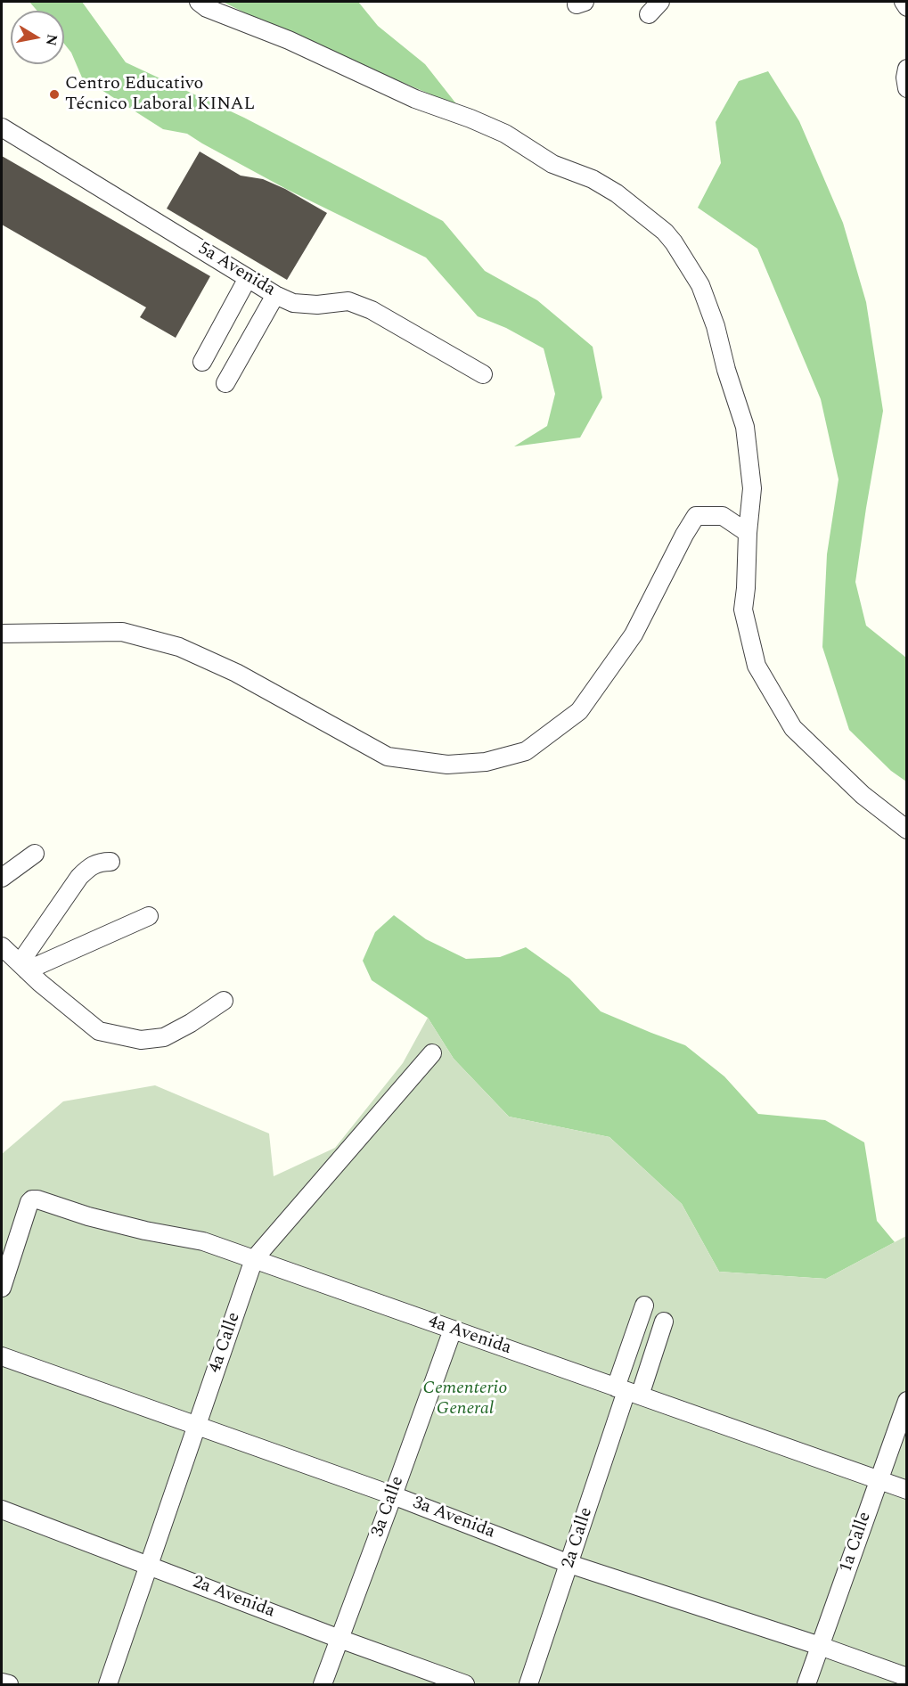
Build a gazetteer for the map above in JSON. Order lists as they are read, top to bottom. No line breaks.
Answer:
{"streets":{"street":["5a Avenida","4a Avenida","4a Calle","3a Calle","3a Avenida","2a Calle","1a Calle","2a Avenida"]},"crossings":[["4a Avenida","4a Calle"],["4a Avenida","3a Calle"],["4a Avenida","2a Calle"],["4a Avenida","1a Calle"],["4a Calle","3a Avenida"],["4a Calle","2a Avenida"],["3a Calle","3a Avenida"],["3a Calle","2a Avenida"],["3a Avenida","2a Calle"],["3a Avenida","1a Calle"]],"parks":["Cementerio General"],"places":["Centro Educativo Técnico Laboral KINAL"],"north":"right"}
